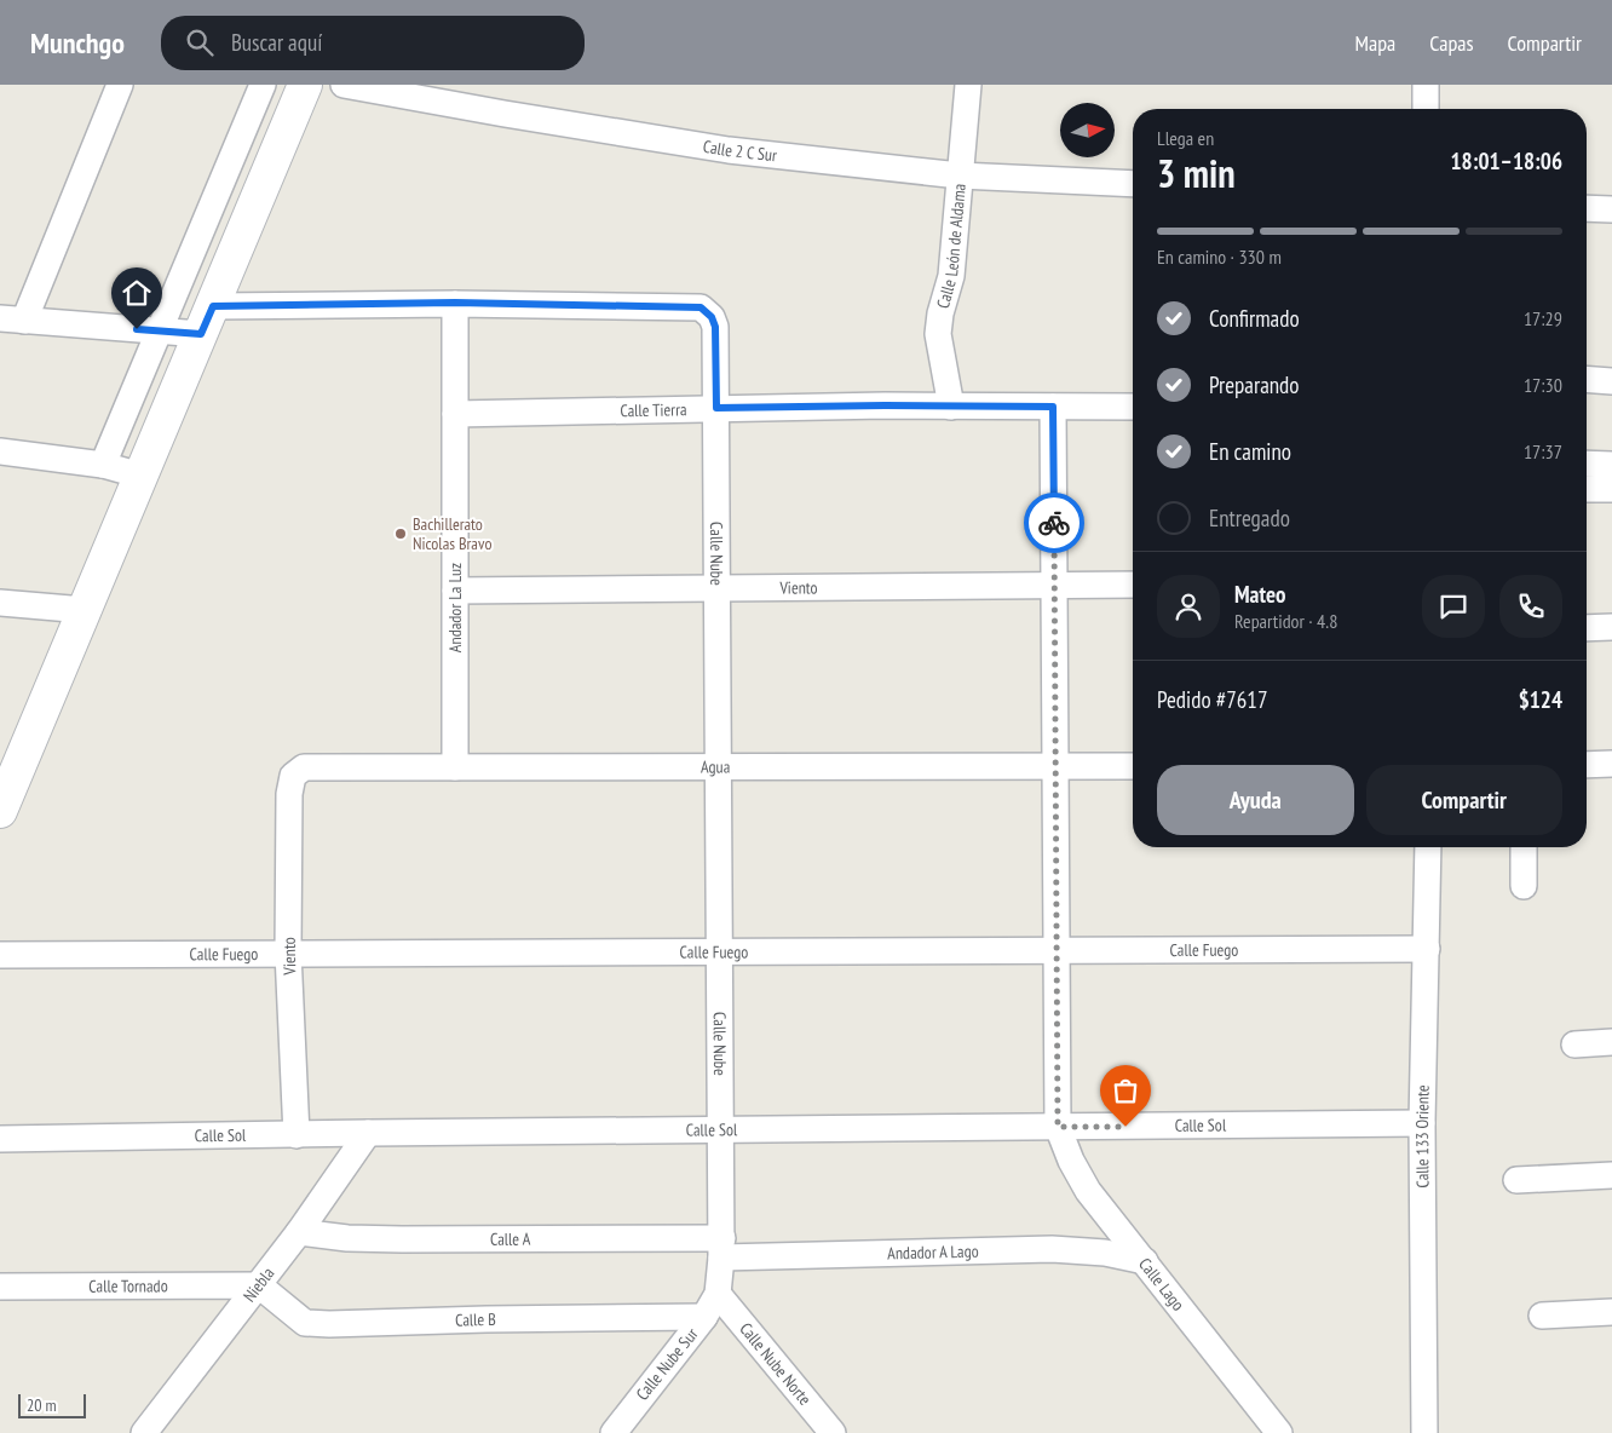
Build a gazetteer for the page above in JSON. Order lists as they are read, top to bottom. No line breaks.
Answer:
{"streets":{"street":["Calle 2 C Sur","Calle León de Aldama","Calle Tierra","Calle Nube","Viento","Andador La Luz","Agua","Calle Fuego","Calle Sol","Calle 133 Oriente","Calle A","Andador A Lago","Calle Lago","Calle Tornado","Niebla","Calle B","Calle Nube Norte","Calle Nube Sur"]},"crossings":[["Calle 2 C Sur","Calle León de Aldama"],["Calle León de Aldama","Calle Tierra"],["Calle Tierra","Calle Nube"],["Calle Tierra","Andador La Luz"],["Calle Tierra","Calle Lago"],["Calle Nube","Viento"],["Calle Nube","Andador La Luz"],["Calle Nube","Agua"],["Calle Nube","Calle Fuego"],["Calle Nube","Calle Sol"],["Calle Nube","Calle A"],["Calle Nube","Andador A Lago"],["Calle Nube","Calle Nube Norte"],["Calle Nube","Calle Nube Sur"],["Viento","Andador La Luz"],["Viento","Agua"],["Viento","Calle Fuego"],["Viento","Calle Sol"],["Viento","Calle Lago"],["Andador La Luz","Agua"],["Agua","Calle Lago"],["Calle Fuego","Calle 133 Oriente"],["Calle Fuego","Calle Lago"],["Calle Sol","Calle 133 Oriente"],["Calle Sol","Calle Lago"],["Calle Sol","Niebla"],["Calle A","Andador A Lago"],["Calle A","Niebla"],["Andador A Lago","Calle Lago"],["Calle Tornado","Niebla"],["Calle Tornado","Calle B"],["Niebla","Calle B"],["Calle B","Calle Nube Sur"],["Calle Nube Norte","Calle Nube Sur"]],"places":["Bachillerato Nicolas Bravo"],"scale_bar":"20 m","north":"right","page":{"header":"Munchgo","search":"Buscar aquí","nav":["Mapa","Capas","Compartir"],"heading":["3 min","Llega en","18:01–18:06"],"panel":["Mateo","Repartidor · 4.8","Pedido #7617","$124"],"bar":"En camino · 330 m","list":[["Confirmado","17:29"],["Preparando","17:30"],["En camino","17:37"],"Entregado"],"buttons":["Ayuda","Compartir"],"scale":"20 m"}}
